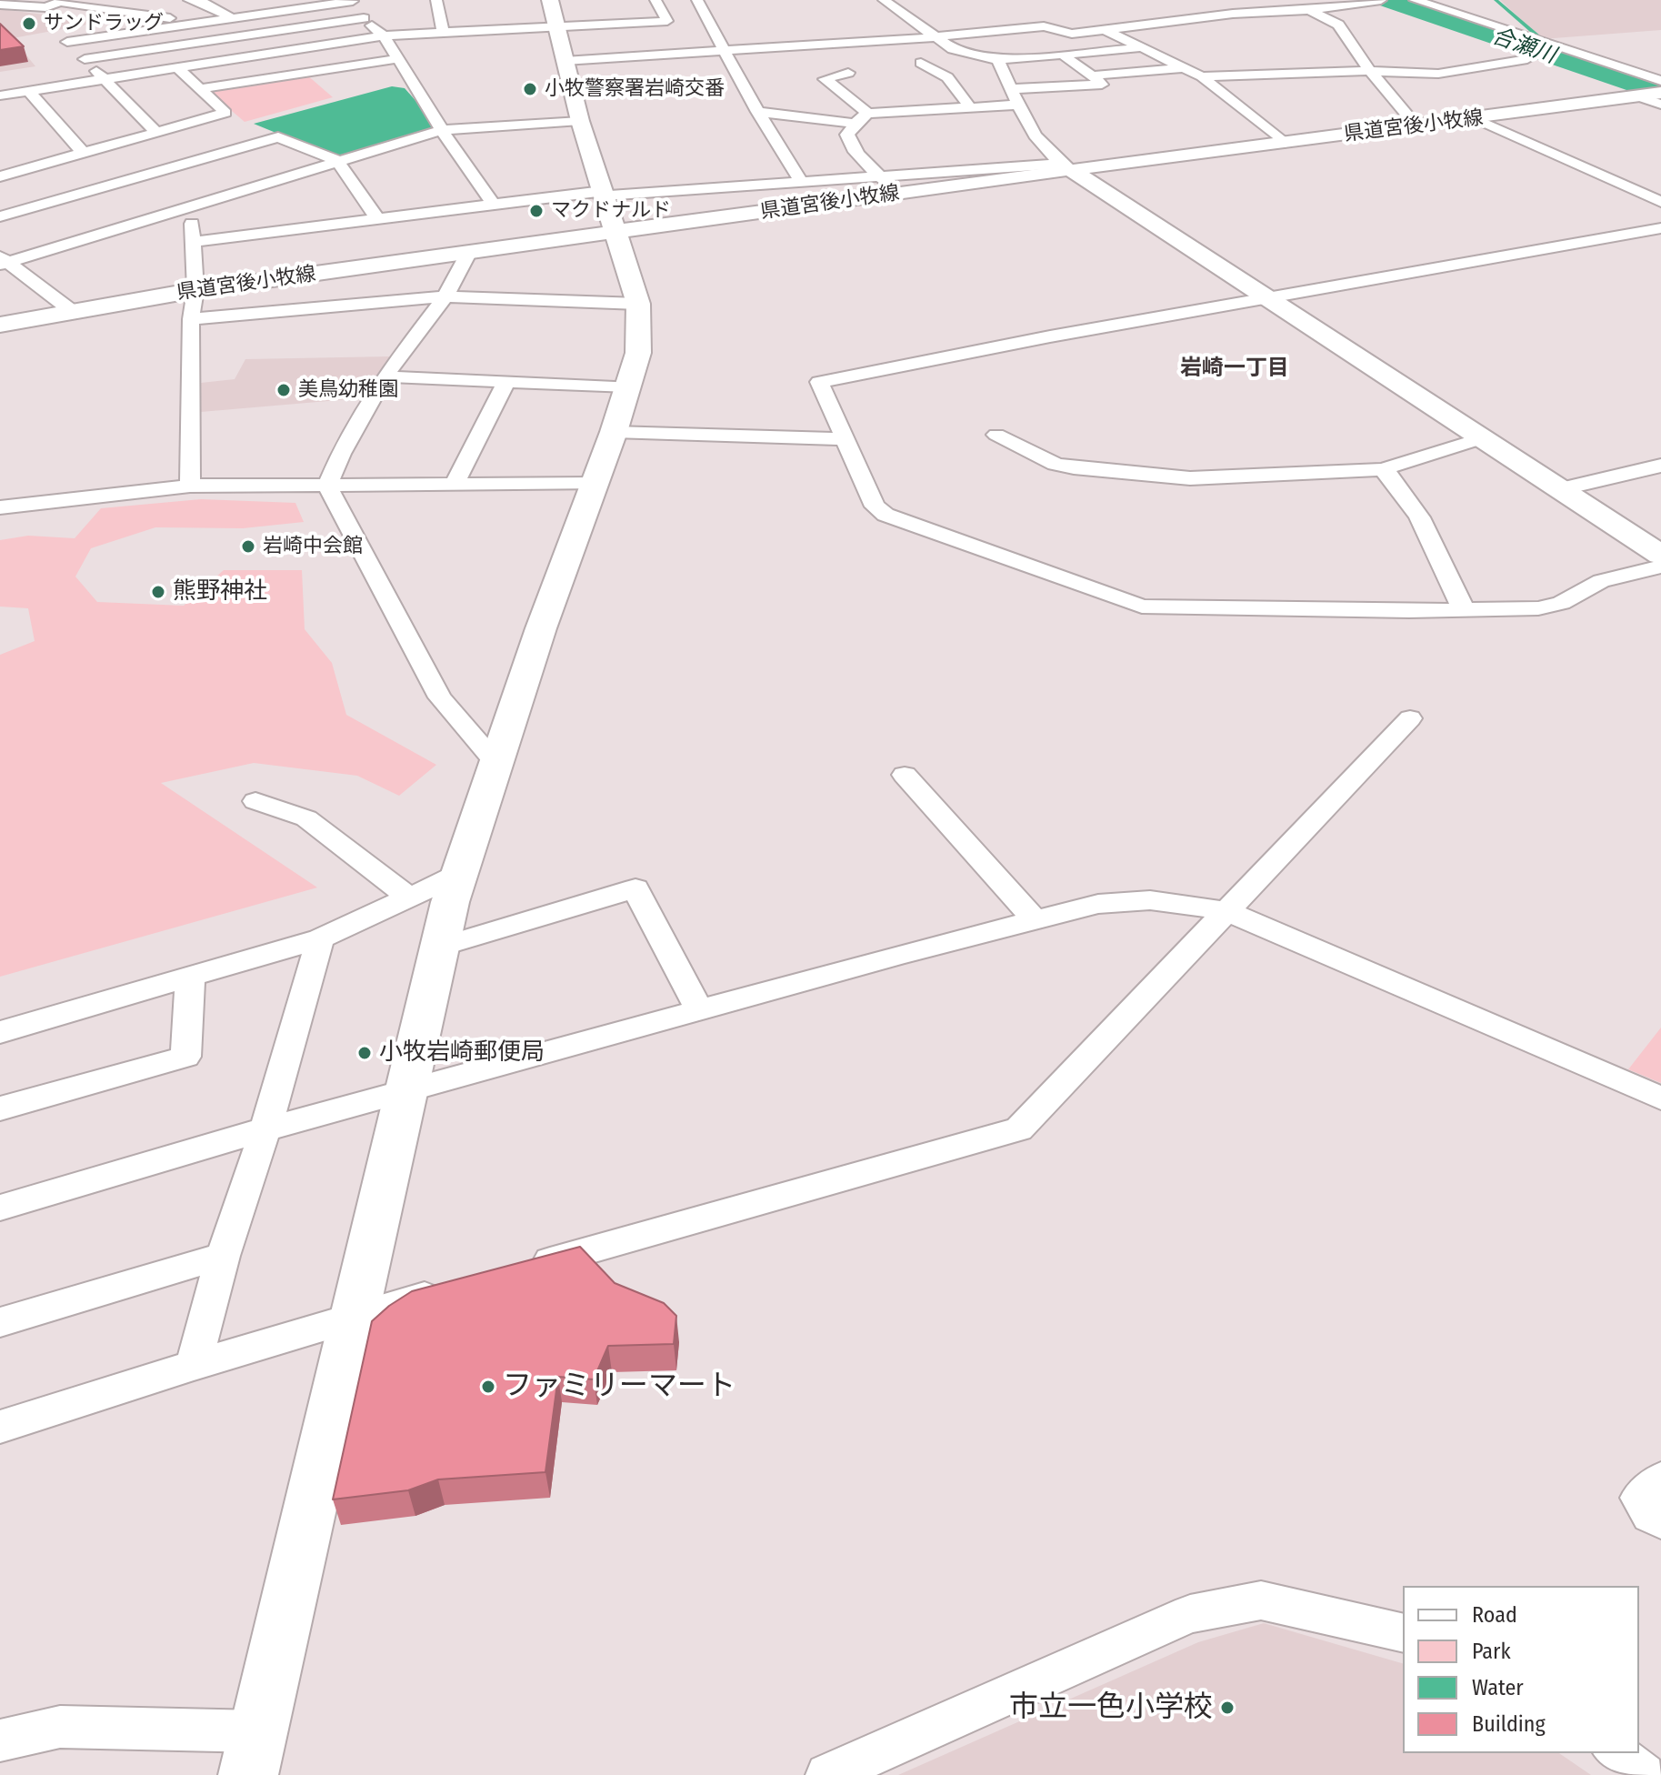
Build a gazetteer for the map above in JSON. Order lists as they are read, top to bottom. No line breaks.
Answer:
{"streets":{"street":["県道宮後小牧線"]},"districts":["岩崎一丁目"],"water":["合瀬川"],"places":["サンドラッグ","小牧警察署岩崎交番","マクドナルド","美鳥幼稚園","岩崎中会館","熊野神社","小牧岩崎郵便局","ファミリーマート","市立一色小学校"],"legend":["Road","Park","Water","Building"]}
